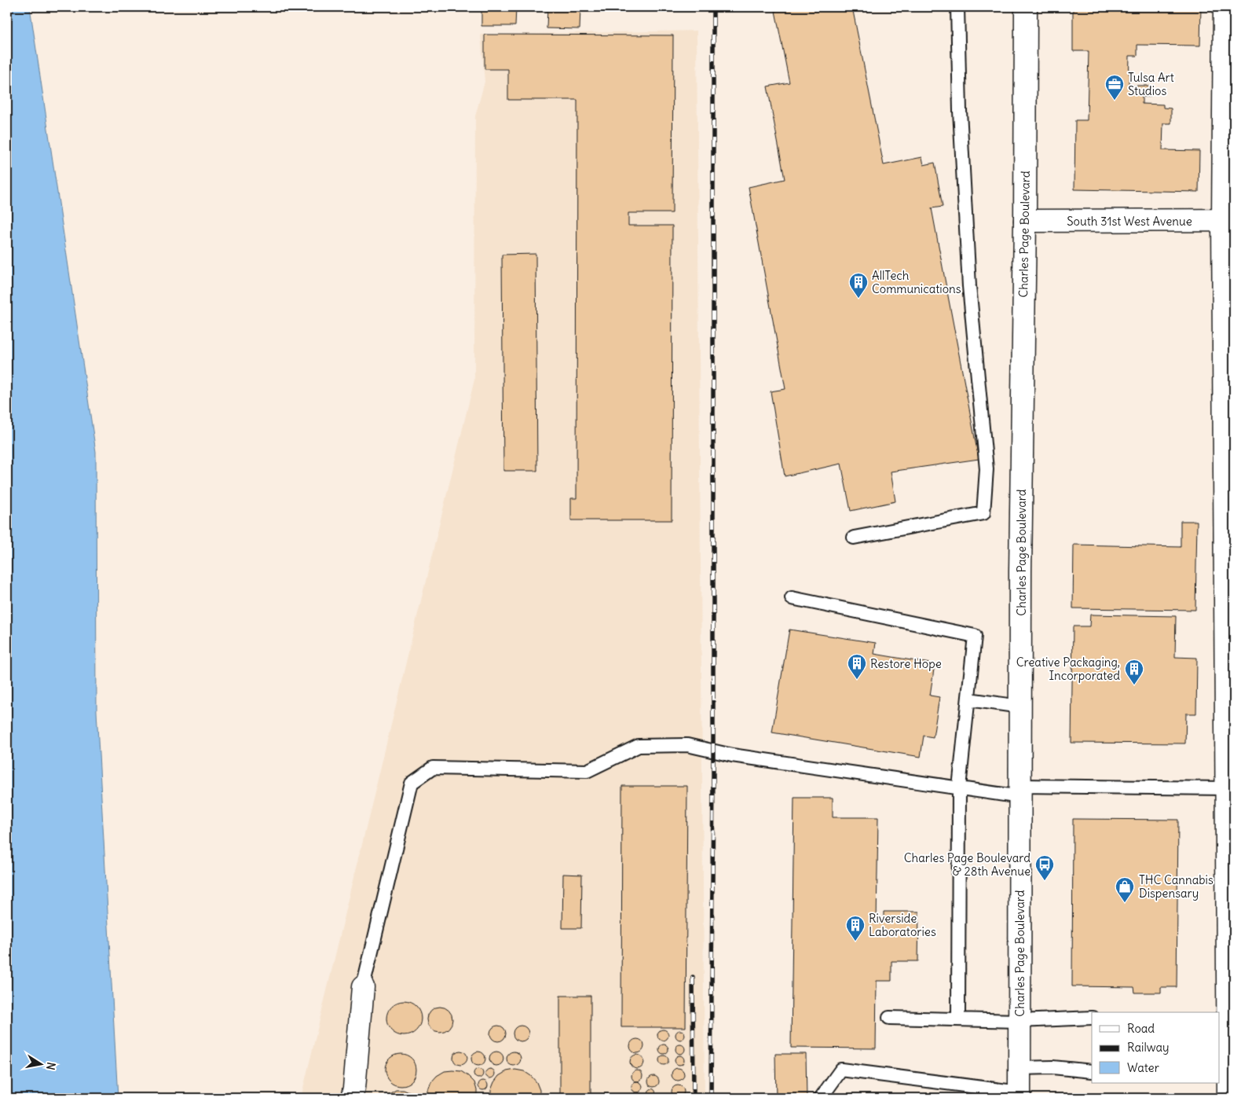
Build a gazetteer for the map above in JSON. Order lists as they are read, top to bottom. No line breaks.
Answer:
{"streets":{"street":["South 31st West Avenue","Charles Page Boulevard"]},"crossings":[["South 31st West Avenue","Charles Page Boulevard"]],"places":{"office":["Tulsa Art Studios"],"building":["AllTech Communications","Restore Hope","Creative Packaging, Incorporated","Riverside Laboratories"],"bus stop":["Charles Page Boulevard & 28th Avenue"],"shop":["THC Cannabis Dispensary"]},"legend":["Road","Railway","Water"],"north":"right"}
